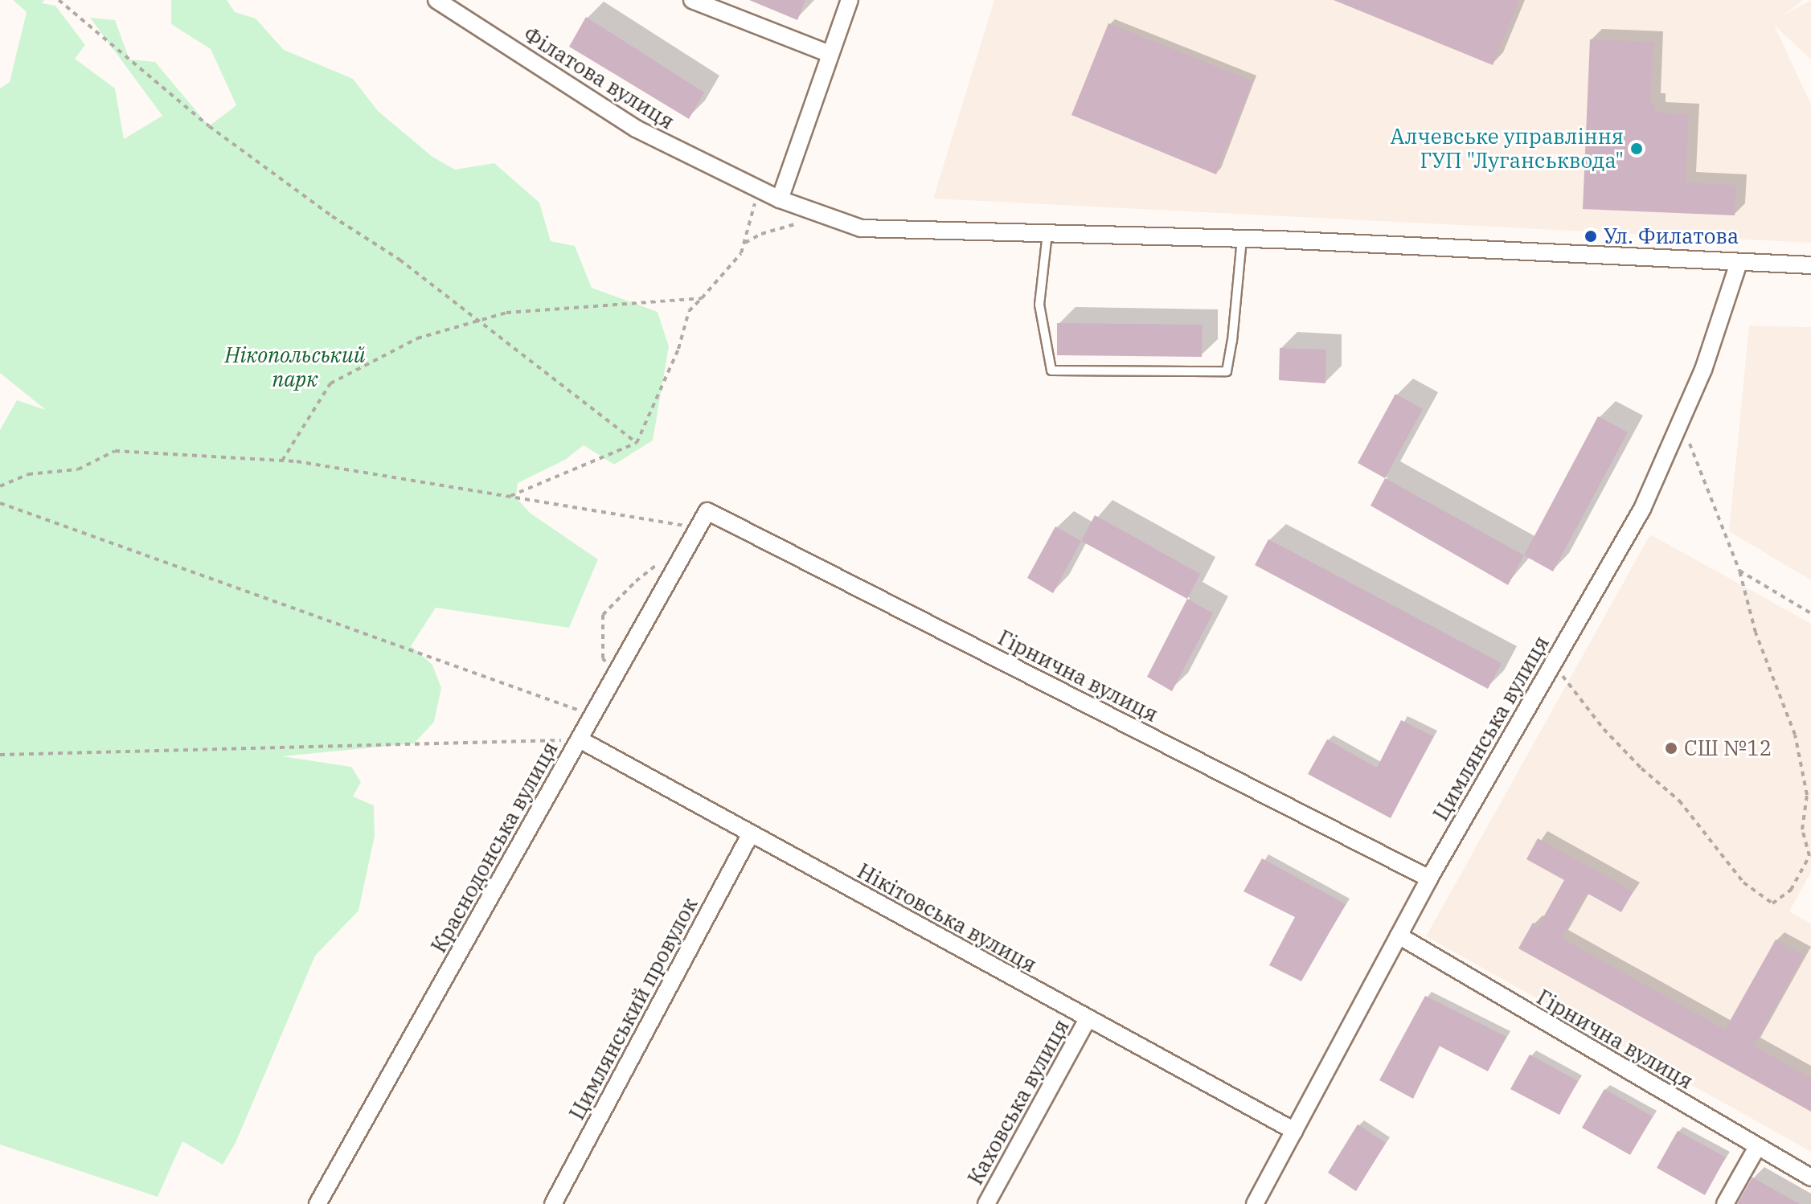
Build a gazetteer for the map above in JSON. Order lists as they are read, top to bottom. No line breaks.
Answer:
{"streets":{"street":["Філатова вулиця","Гірнична вулиця","Цимлянська вулиця","Краснодонська вулиця","Нікітовська вулиця","Цимлянський провулок","Каховська вулиця"]},"crossings":[["Філатова вулиця","Цимлянська вулиця"],["Гірнична вулиця","Цимлянська вулиця"],["Гірнична вулиця","Краснодонська вулиця"],["Цимлянська вулиця","Нікітовська вулиця"],["Краснодонська вулиця","Нікітовська вулиця"],["Нікітовська вулиця","Цимлянський провулок"],["Нікітовська вулиця","Каховська вулиця"]],"parks":["Нікопольський парк"],"places":["Алчевське управління ГУП \"Луганськвода\"","Ул. Филатова","СШ №12"]}
